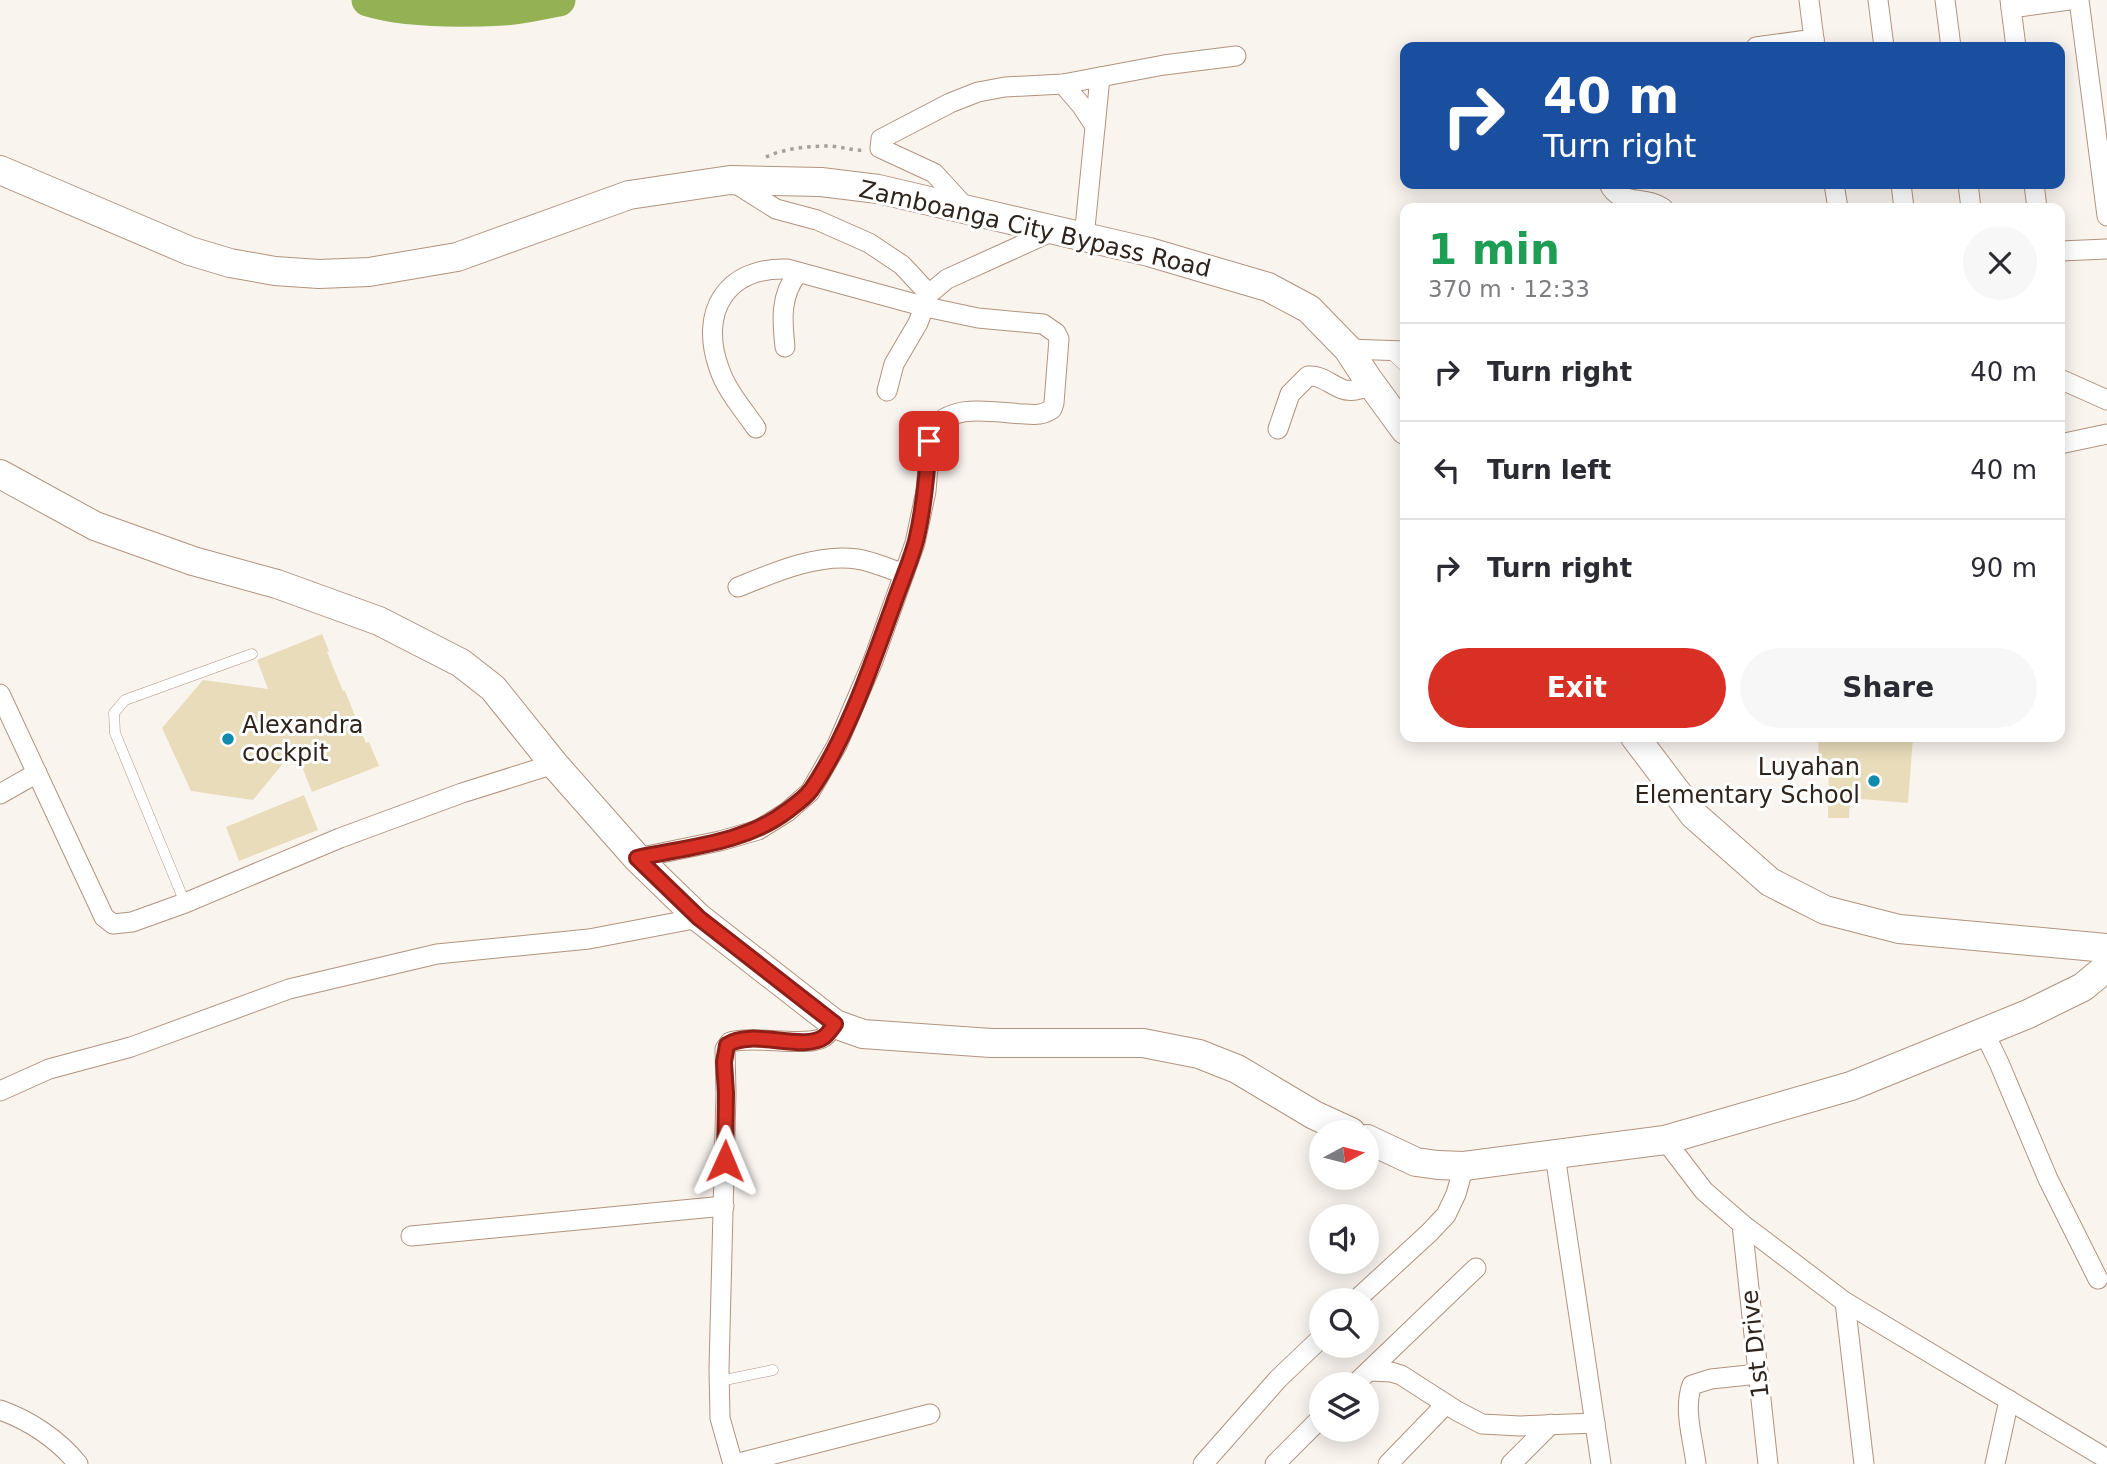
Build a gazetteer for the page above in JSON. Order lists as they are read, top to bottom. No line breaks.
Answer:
{"streets":{"street":["Zamboanga City Bypass Road","1st Drive"]},"places":["Alexandra cockpit","Luyahan Elementary School"],"north":"right","page":{"turn":["40 m","Turn right"],"heading":["1 min","370 m · 12:33"],"list":[{"name":"Turn right","value":"40 m"},{"name":"Turn left","value":"40 m"},{"name":"Turn right","value":"90 m"}],"buttons":["Exit","Share"]}}
